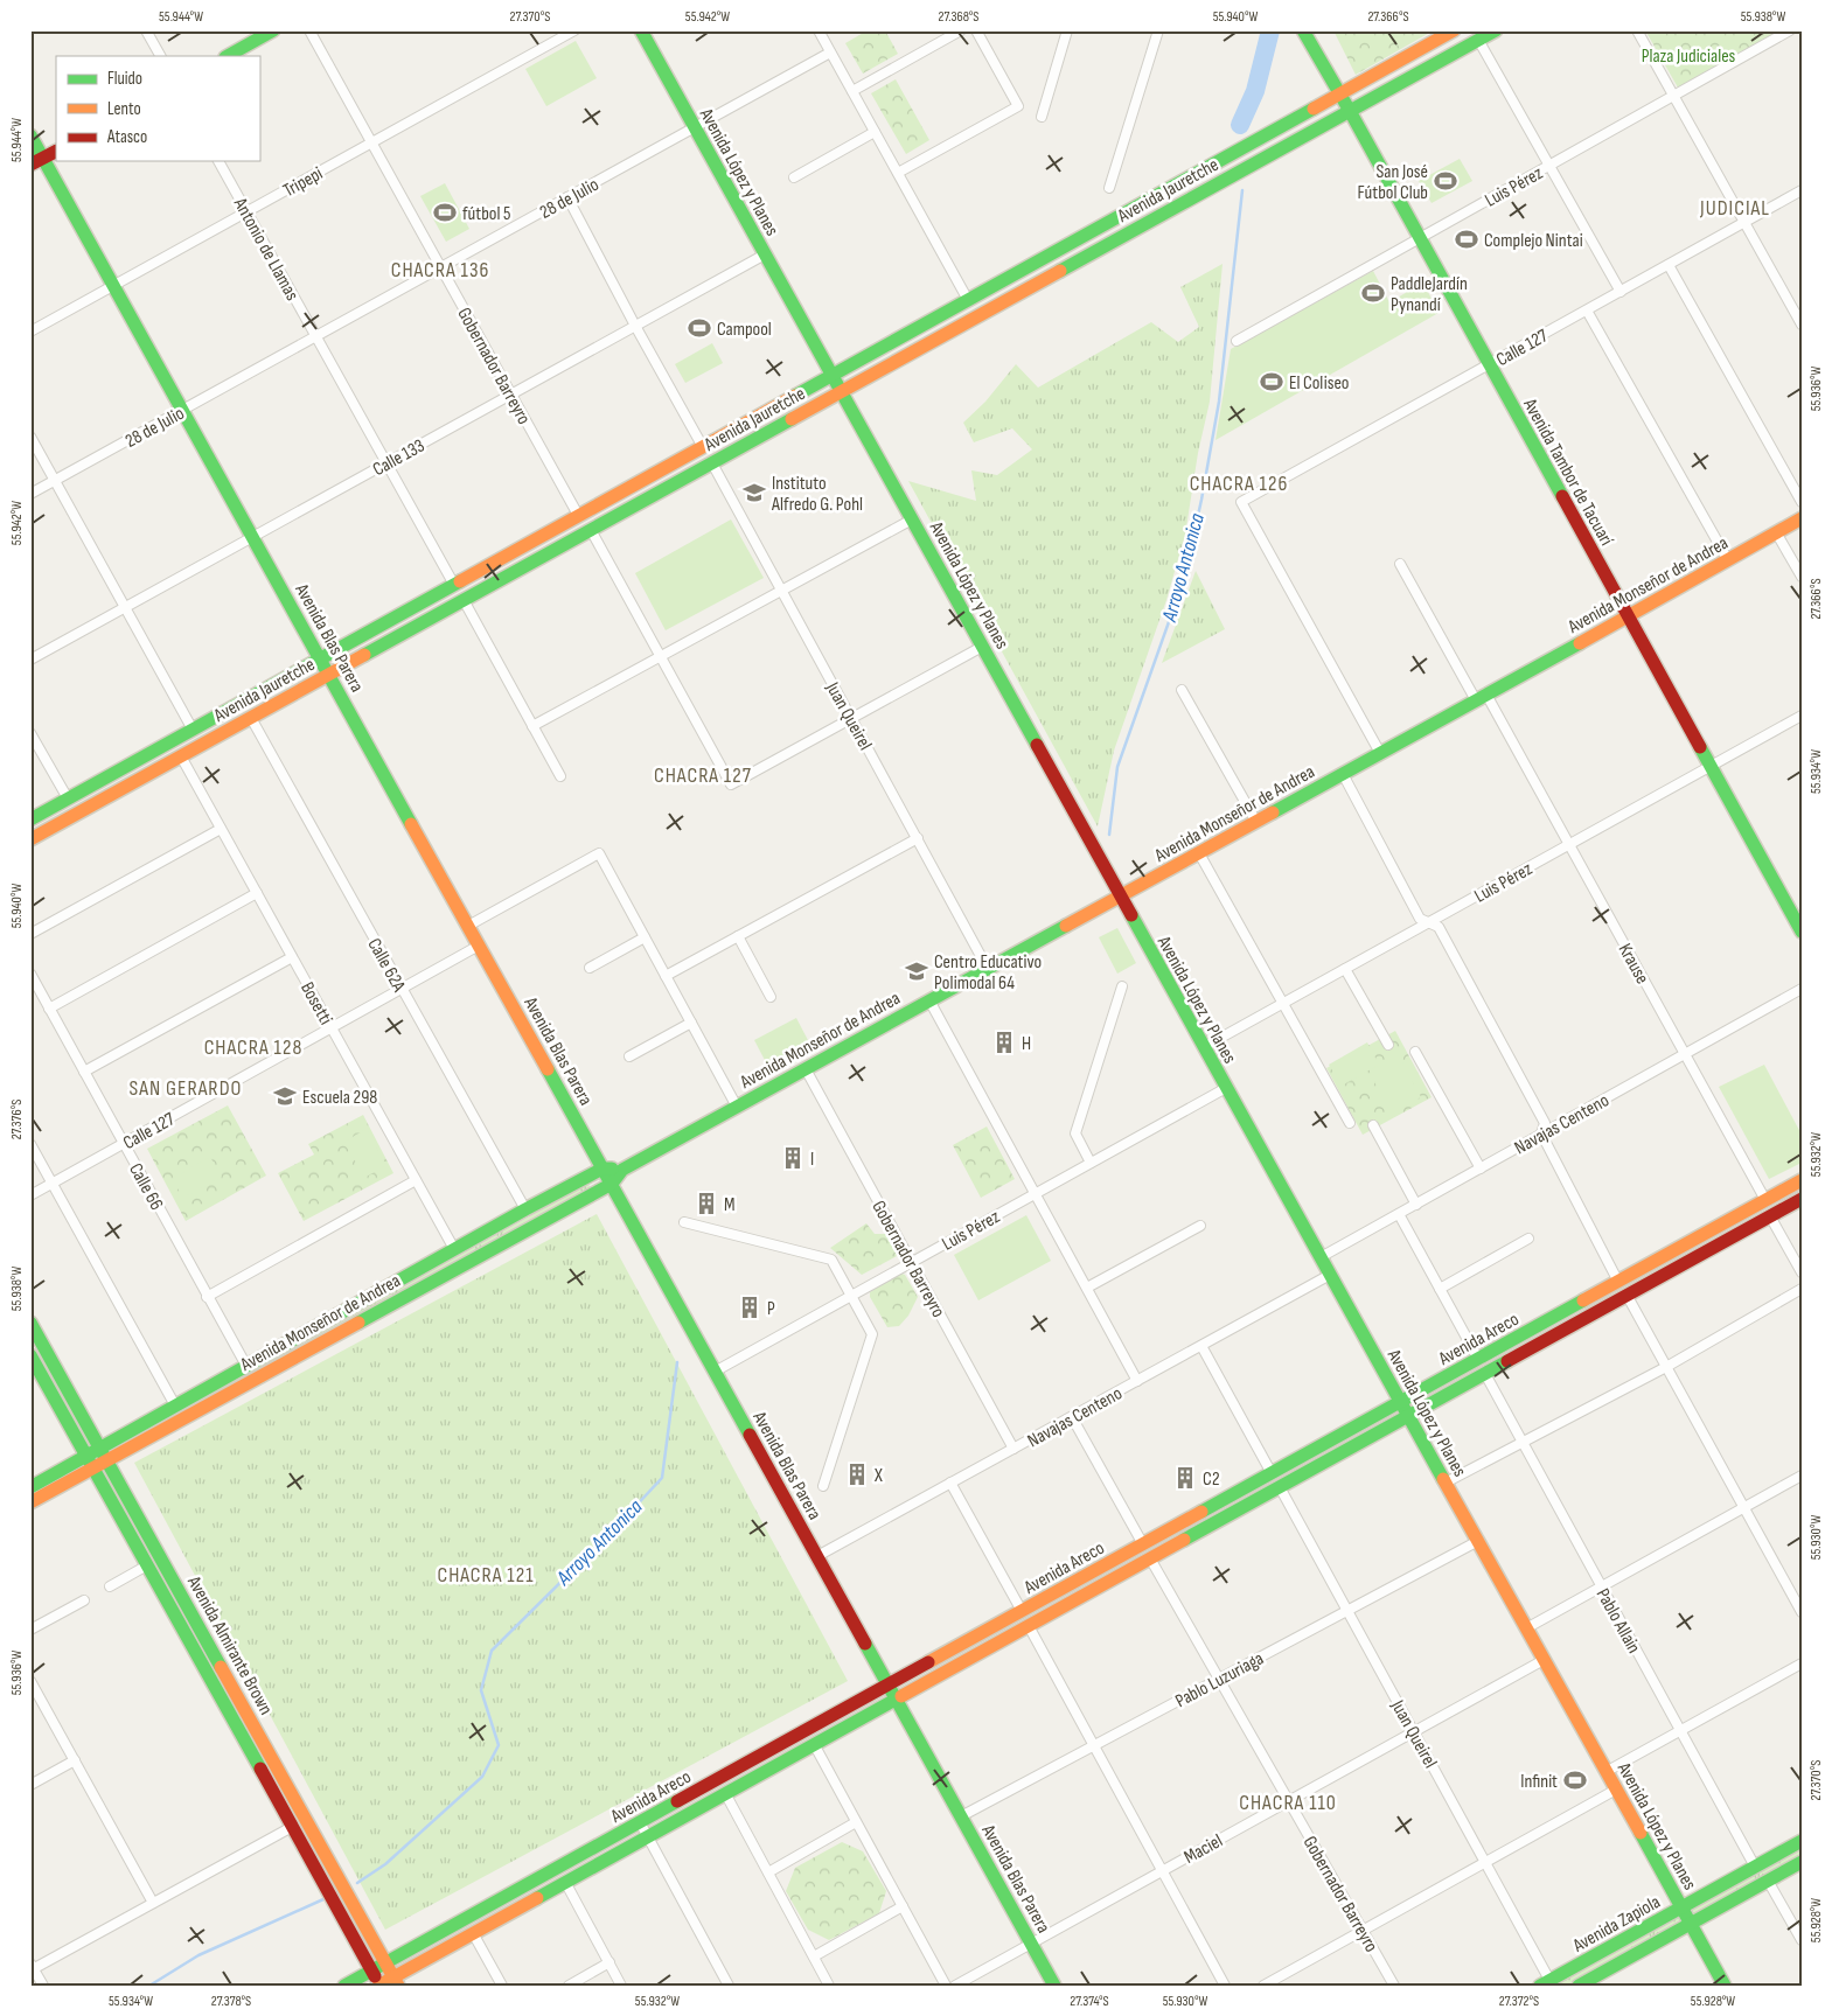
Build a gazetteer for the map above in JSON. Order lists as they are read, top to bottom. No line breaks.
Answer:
{"streets":{"main road":["Avenida López y Planes","Avenida Jauretche","Avenida Tambor de Tacuarí","Avenida Monseñor de Andrea","Avenida Blas Parera","Avenida Areco","Avenida Almirante Brown","Avenida Zapiola"],"street":["Tripepi","Luis Pérez","28 de Julio","Antonio de Llamas","Calle 127","Gobernador Barreyro","Calle 133","Juan Queirel","Krause","Calle 62A","Bosetti","Navajas Centeno","Calle 66","Pablo Allain","Pablo Luzuriaga","Maciel"]},"crossings":[["Avenida López y Planes","Luis Pérez"],["Avenida López y Planes","Avenida Jauretche"],["Avenida López y Planes","28 de Julio"],["Avenida López y Planes","Calle 133"],["Avenida López y Planes","Avenida Monseñor de Andrea"],["Avenida López y Planes","Navajas Centeno"],["Avenida López y Planes","Avenida Areco"],["Avenida López y Planes","Pablo Luzuriaga"],["Avenida López y Planes","Maciel"],["Avenida López y Planes","Avenida Zapiola"],["Tripepi","Antonio de Llamas"],["Tripepi","Gobernador Barreyro"],["Tripepi","Avenida Blas Parera"],["Luis Pérez","Gobernador Barreyro"],["Luis Pérez","Avenida Tambor de Tacuarí"],["Luis Pérez","Avenida Blas Parera"],["Luis Pérez","Krause"],["Avenida Jauretche","Antonio de Llamas"],["Avenida Jauretche","Gobernador Barreyro"],["Avenida Jauretche","Avenida Tambor de Tacuarí"],["Avenida Jauretche","Avenida Blas Parera"],["Avenida Jauretche","Juan Queirel"],["Avenida Jauretche","Calle 62A"],["Avenida Jauretche","Bosetti"],["28 de Julio","Antonio de Llamas"],["28 de Julio","Gobernador Barreyro"],["28 de Julio","Avenida Blas Parera"],["Antonio de Llamas","Calle 133"],["Calle 127","Avenida Tambor de Tacuarí"],["Calle 127","Avenida Monseñor de Andrea"],["Calle 127","Avenida Blas Parera"],["Calle 127","Calle 62A"],["Calle 127","Bosetti"],["Calle 127","Calle 66"],["Gobernador Barreyro","Calle 133"],["Gobernador Barreyro","Avenida Monseñor de Andrea"],["Gobernador Barreyro","Navajas Centeno"],["Gobernador Barreyro","Avenida Areco"],["Gobernador Barreyro","Pablo Luzuriaga"],["Gobernador Barreyro","Maciel"],["Calle 133","Avenida Blas Parera"],["Avenida Tambor de Tacuarí","Avenida Monseñor de Andrea"],["Avenida Monseñor de Andrea","Avenida Blas Parera"],["Avenida Monseñor de Andrea","Juan Queirel"],["Avenida Monseñor de Andrea","Krause"],["Avenida Monseñor de Andrea","Calle 62A"],["Avenida Monseñor de Andrea","Bosetti"],["Avenida Monseñor de Andrea","Calle 66"],["Avenida Monseñor de Andrea","Avenida Almirante Brown"],["Avenida Blas Parera","Navajas Centeno"],["Avenida Blas Parera","Avenida Areco"],["Avenida Blas Parera","Pablo Luzuriaga"],["Avenida Blas Parera","Maciel"],["Juan Queirel","Avenida Areco"],["Juan Queirel","Pablo Luzuriaga"],["Juan Queirel","Maciel"],["Juan Queirel","Avenida Zapiola"],["Krause","Navajas Centeno"],["Krause","Avenida Areco"],["Avenida Areco","Pablo Allain"],["Avenida Areco","Avenida Almirante Brown"],["Pablo Allain","Avenida Zapiola"]],"districts":["JUDICIAL","CHACRA 136","CHACRA 126","CHACRA 127","CHACRA 128","SAN GERARDO","CHACRA 121","CHACRA 110"],"water":["Arroyo Antonica"],"parks":["Plaza Judiciales"],"places":{"sports":["San José Fútbol Club","fútbol 5","Complejo Nintai","PaddleJardín Pynandí","Campool","El Coliseo","Infinit"],"school or university":["Instituto Alfredo G. Pohl","Centro Educativo Polimodal 64","Escuela 298"],"building":["H","I","M","P","X","C2"]},"legend":["Fluido","Lento","Atasco"],"coordinates":["55.944°W","27.370°S","55.942°W","27.368°S","55.940°W","27.366°S","55.938°W","55.936°W","55.934°W","27.376°S","55.932°W","55.930°W","55.928°W","27.378°S","27.374°S","27.372°S"]}
